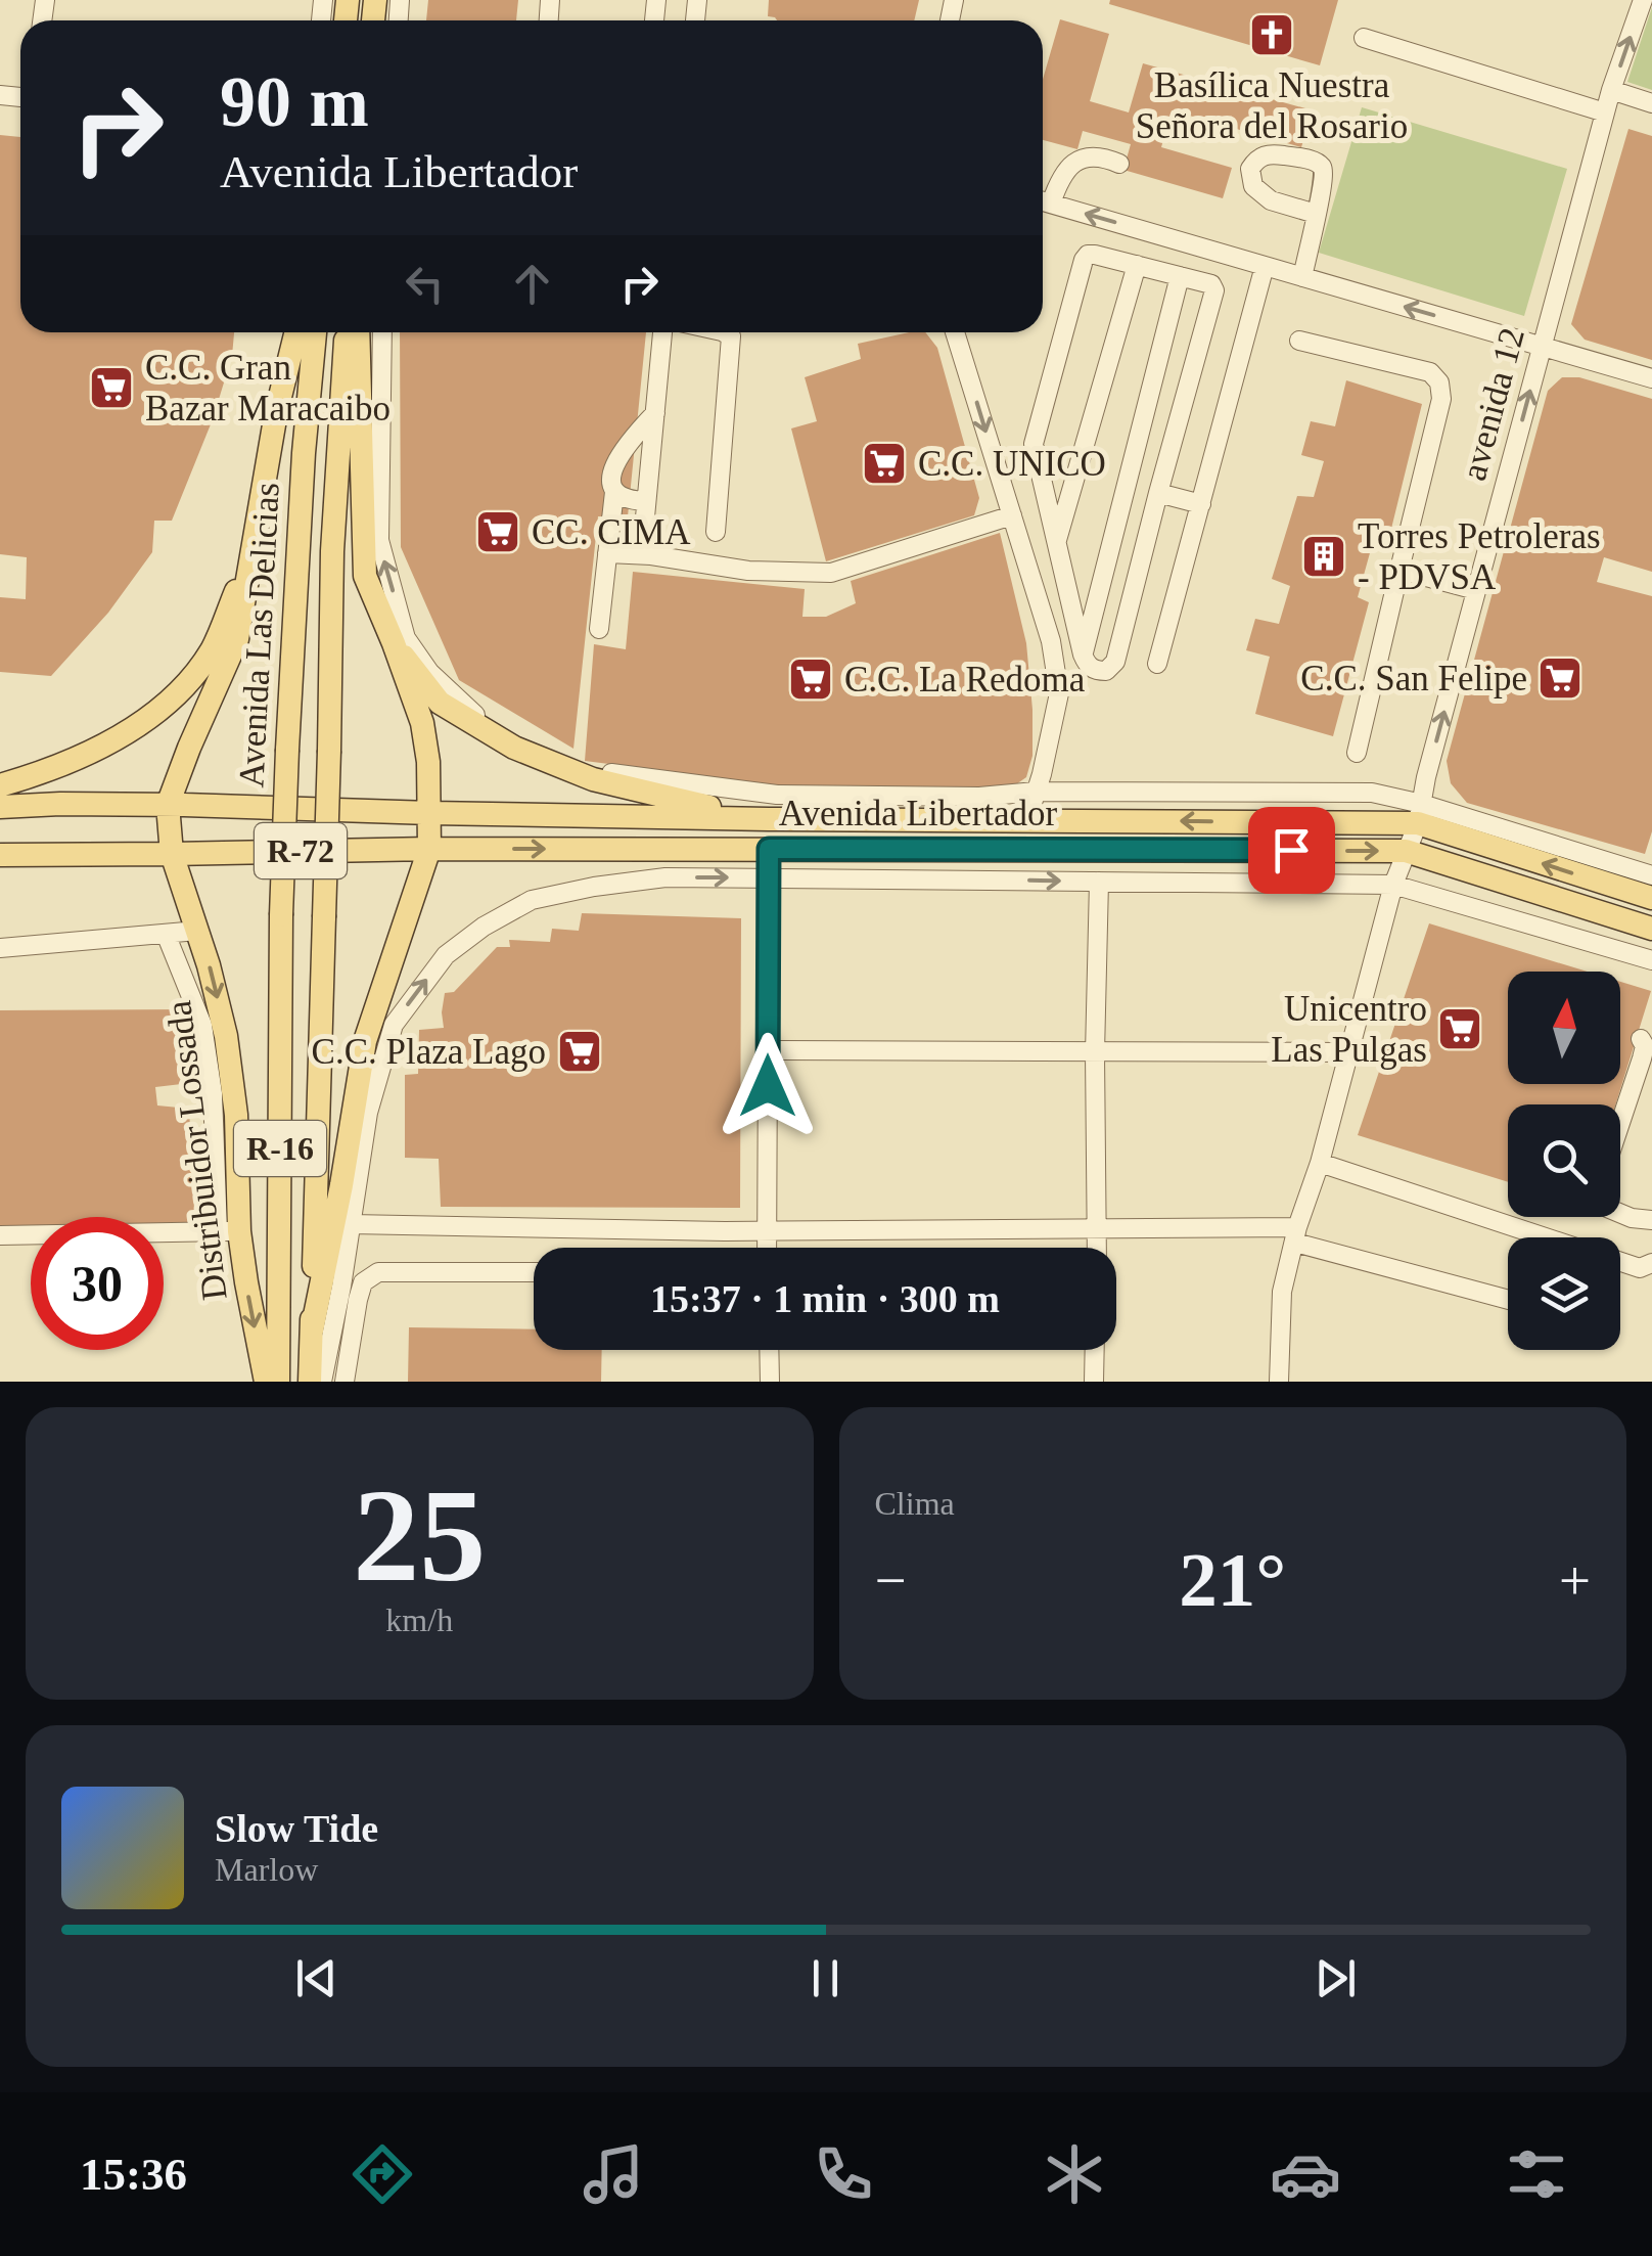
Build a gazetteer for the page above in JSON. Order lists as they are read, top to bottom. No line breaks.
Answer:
{"streets":{"main road":["Avenida Las Delicias","Avenida Libertador","R-72","R-16","Distribuidor Lossada"],"street":["avenida 12"]},"crossings":[["avenida 12","Avenida Libertador"],["Avenida Libertador","R-72"],["Avenida Libertador","Distribuidor Lossada"],["R-72","Distribuidor Lossada"]],"places":{"church":["Basílica Nuestra Señora del Rosario"],"supermarket":["C.C. Gran Bazar Maracaibo","C.C. UNICO","CC. CIMA","C.C. San Felipe","C.C. La Redoma","Unicentro Las Pulgas","C.C. Plaza Lago"],"building":["Torres Petroleras - PDVSA"]},"north":"top","page":{"turn":["90 m","Avenida Libertador"],"limit":"30","trip":"15:37 · 1 min · 300 m","tile":[["25","km/h"],"Clima"],"heat":["−","21°","+"],"song":["Slow Tide","Marlow"],"tabs":"15:36"}}
